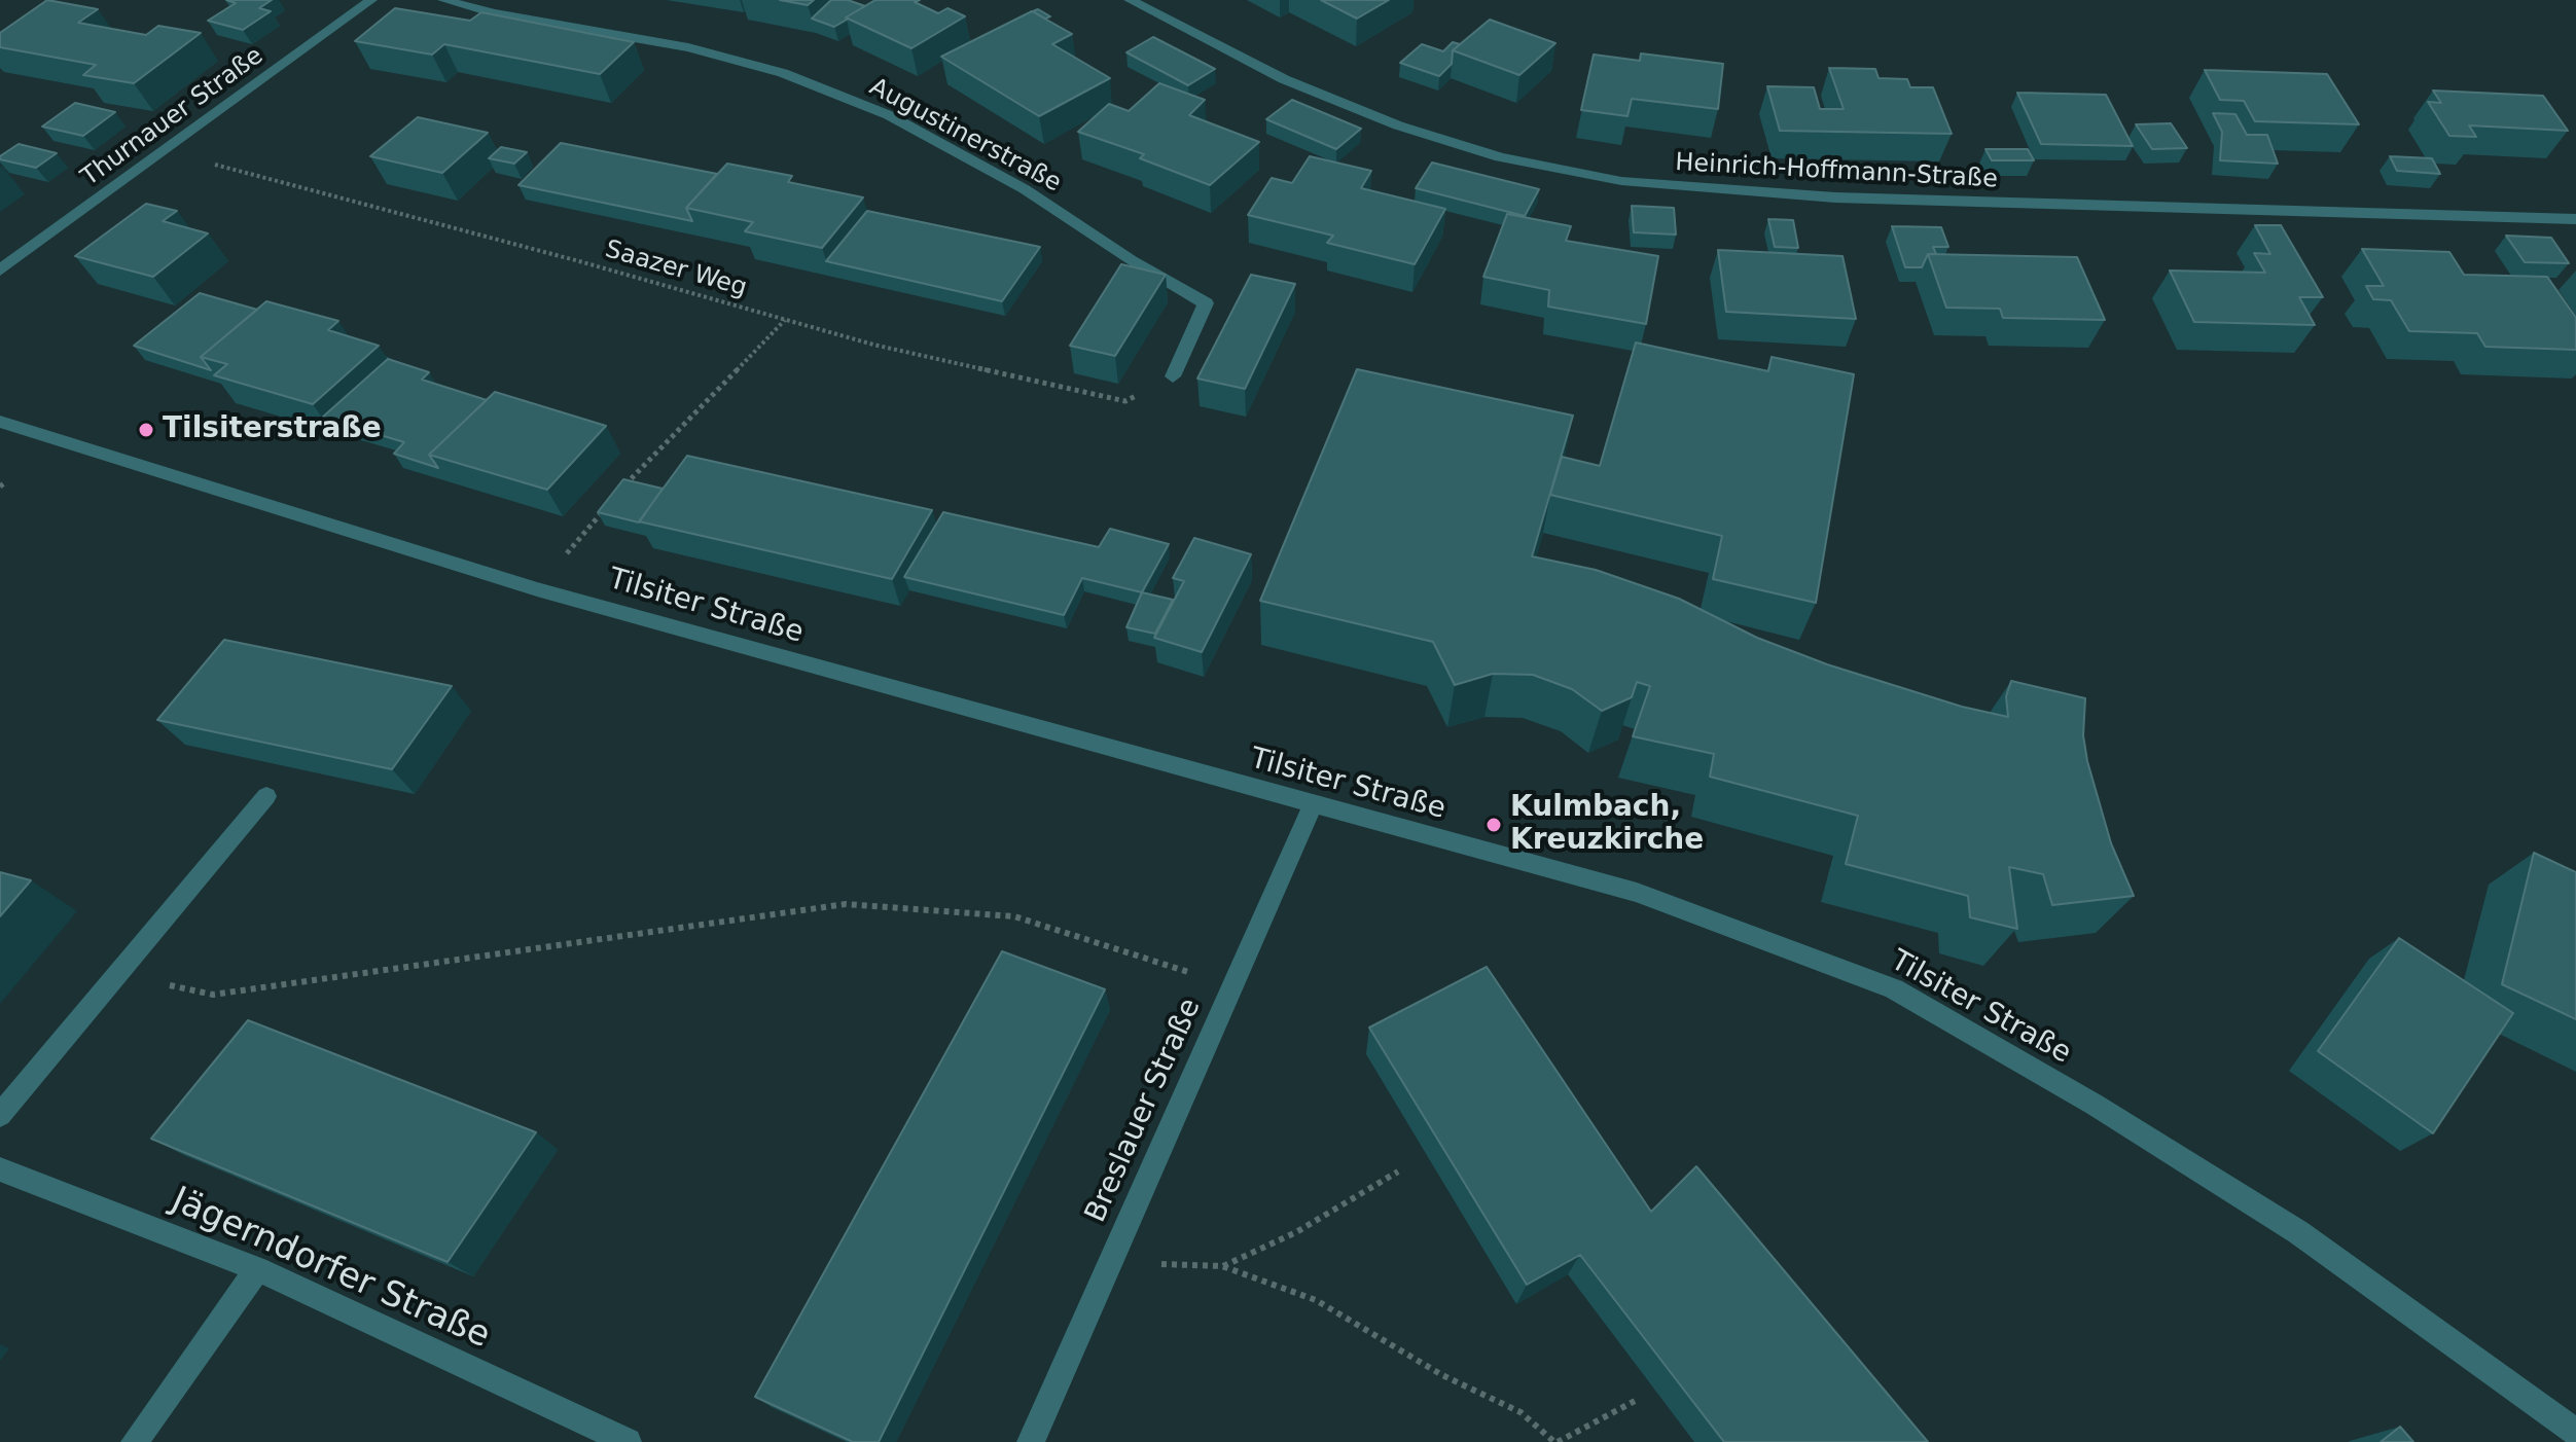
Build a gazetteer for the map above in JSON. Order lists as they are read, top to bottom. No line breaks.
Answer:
{"streets":{"street":["Thurnauer Straße","Augustinerstraße","Heinrich-Hoffmann-Straße","Tilsiter Straße","Breslauer Straße","Jägerndorfer Straße"],"path":["Saazer Weg"]},"crossings":[["Thurnauer Straße","Saazer Weg"],["Augustinerstraße","Saazer Weg"],["Tilsiter Straße","Breslauer Straße"]],"places":["Tilsiterstraße","Kulmbach, Kreuzkirche"]}
